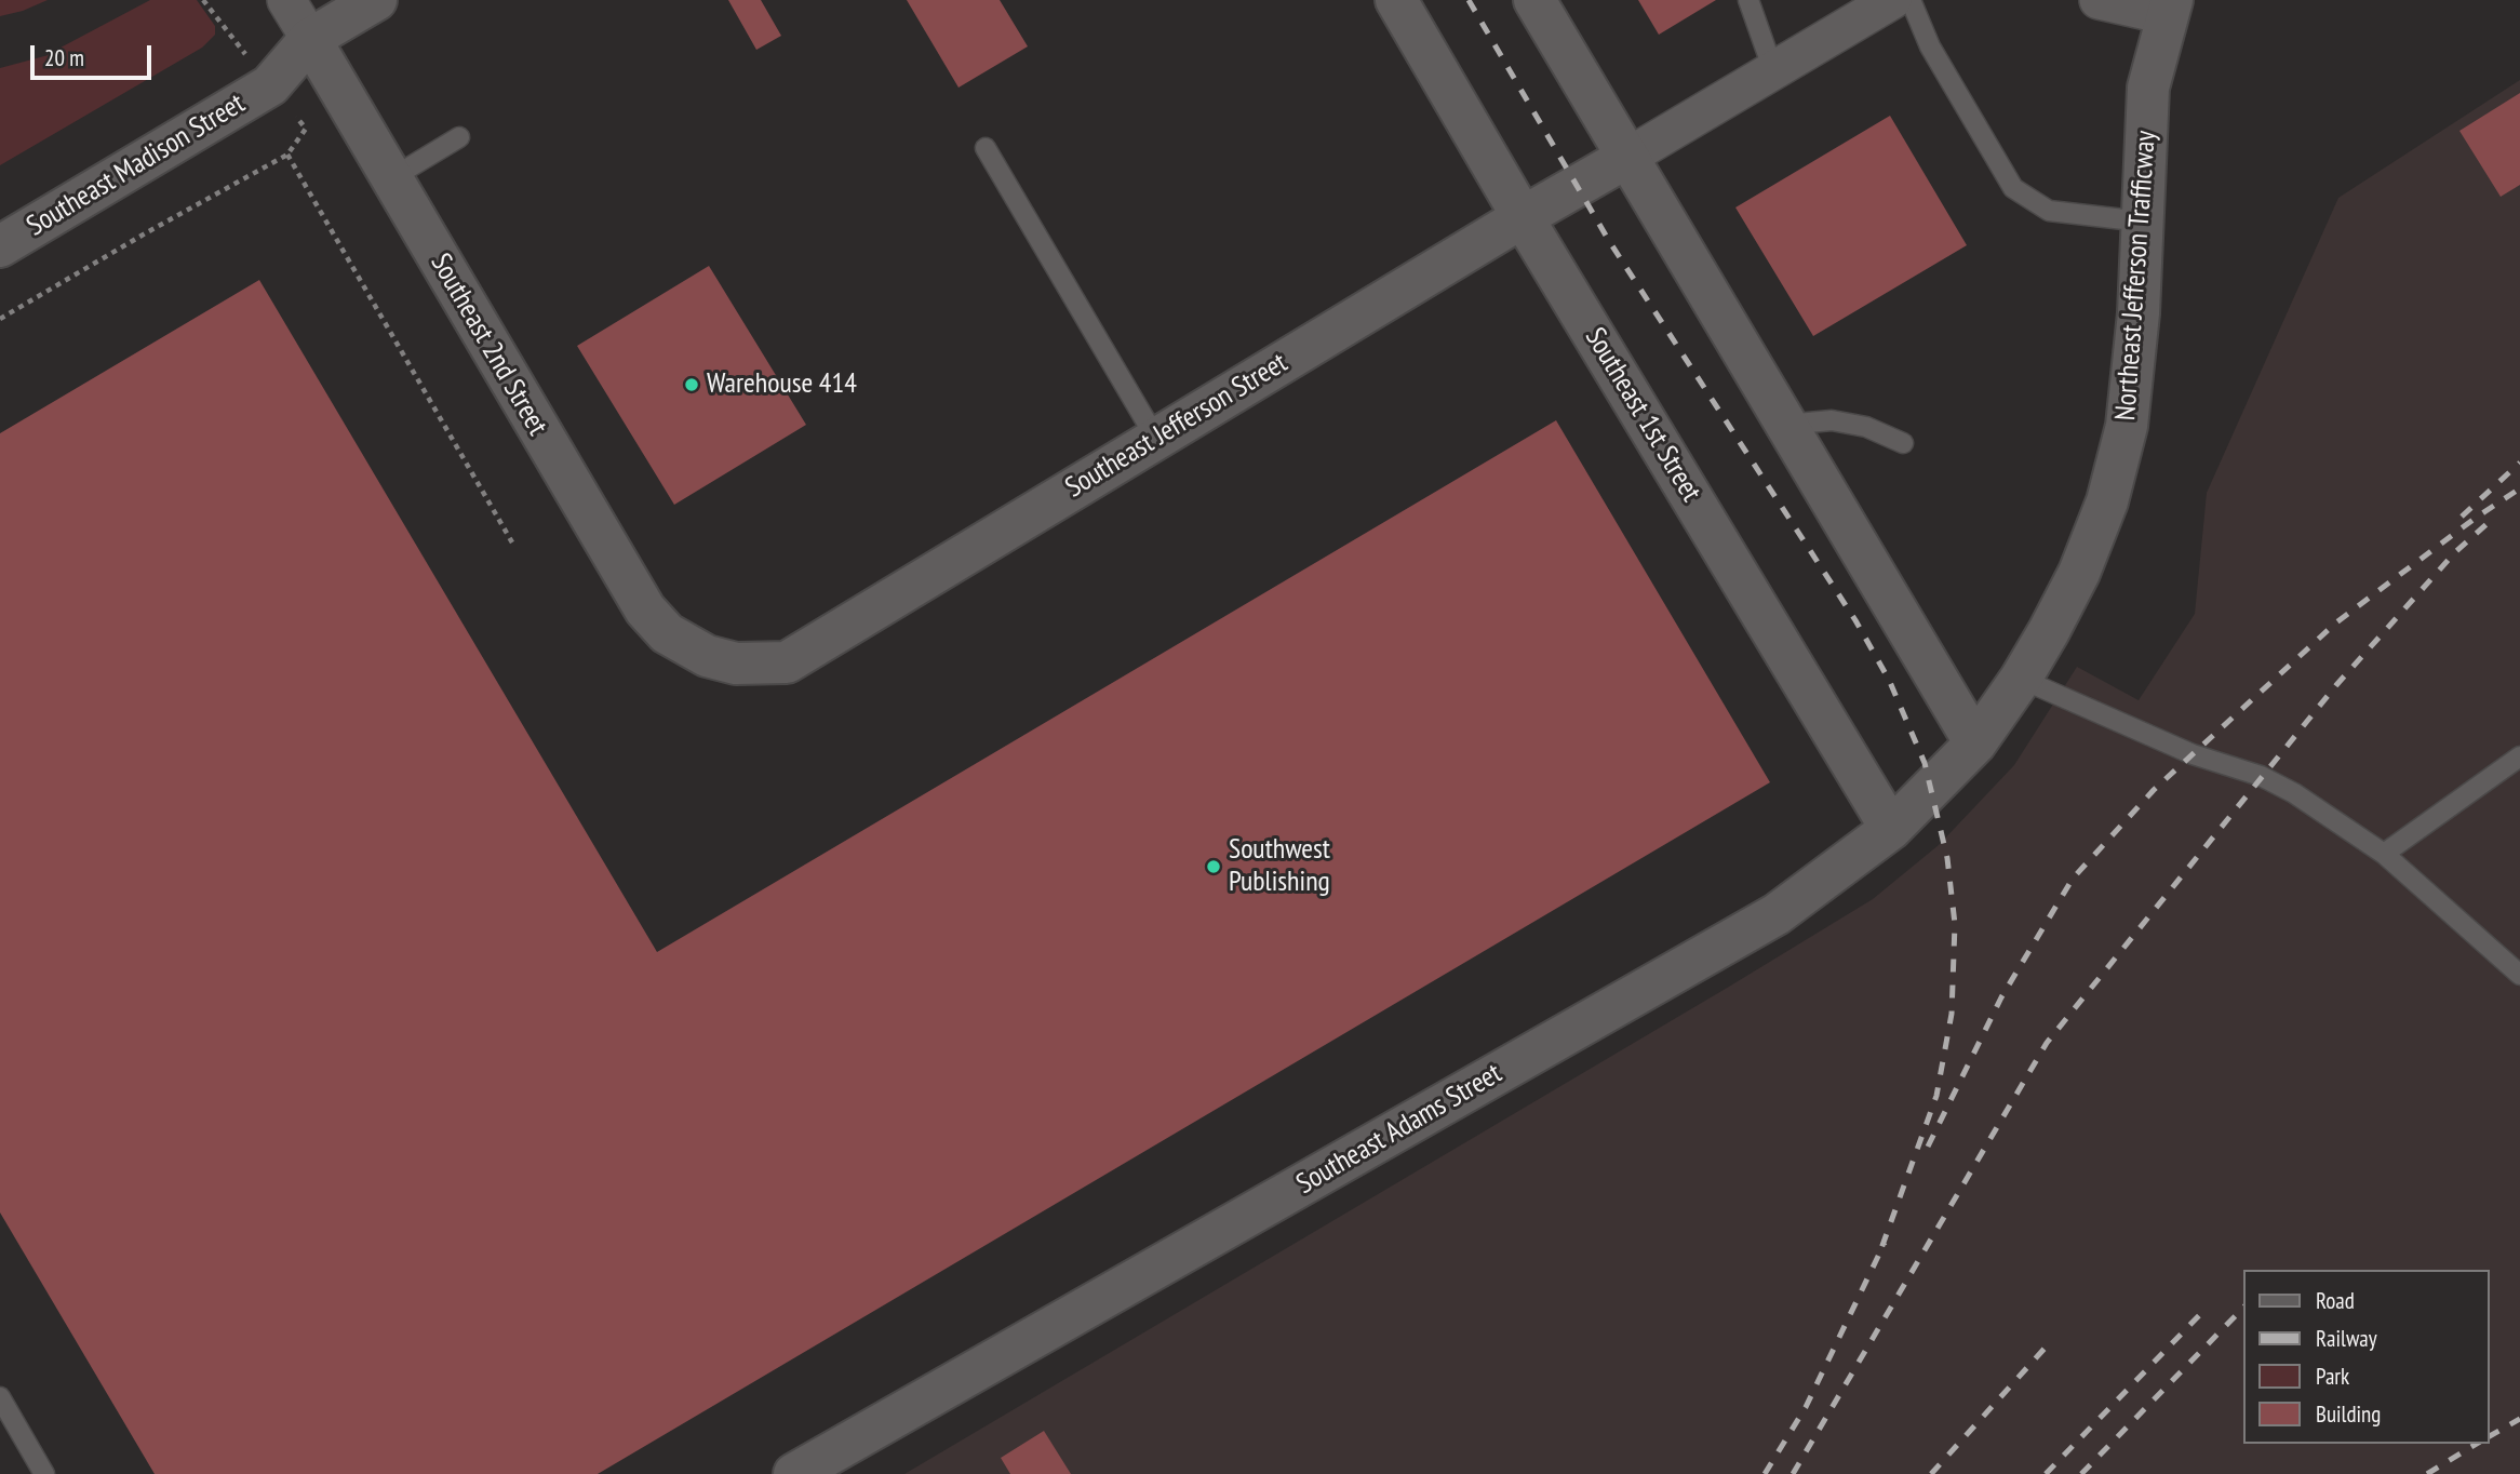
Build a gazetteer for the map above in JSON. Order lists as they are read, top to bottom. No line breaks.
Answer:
{"streets":{"street":["Southeast Madison Street","Northeast Jefferson Trafficway","Southeast 2nd Street","Southeast 1st Street","Southeast Jefferson Street","Southeast Adams Street"]},"crossings":[["Southeast Madison Street","Southeast 2nd Street"],["Northeast Jefferson Trafficway","Southeast Adams Street"],["Southeast 2nd Street","Southeast Jefferson Street"],["Southeast 1st Street","Southeast Jefferson Street"],["Southeast 1st Street","Southeast Adams Street"]],"places":["Warehouse 414","Southwest Publishing"],"legend":["Road","Railway","Park","Building"],"scale_bar":"20 m"}
